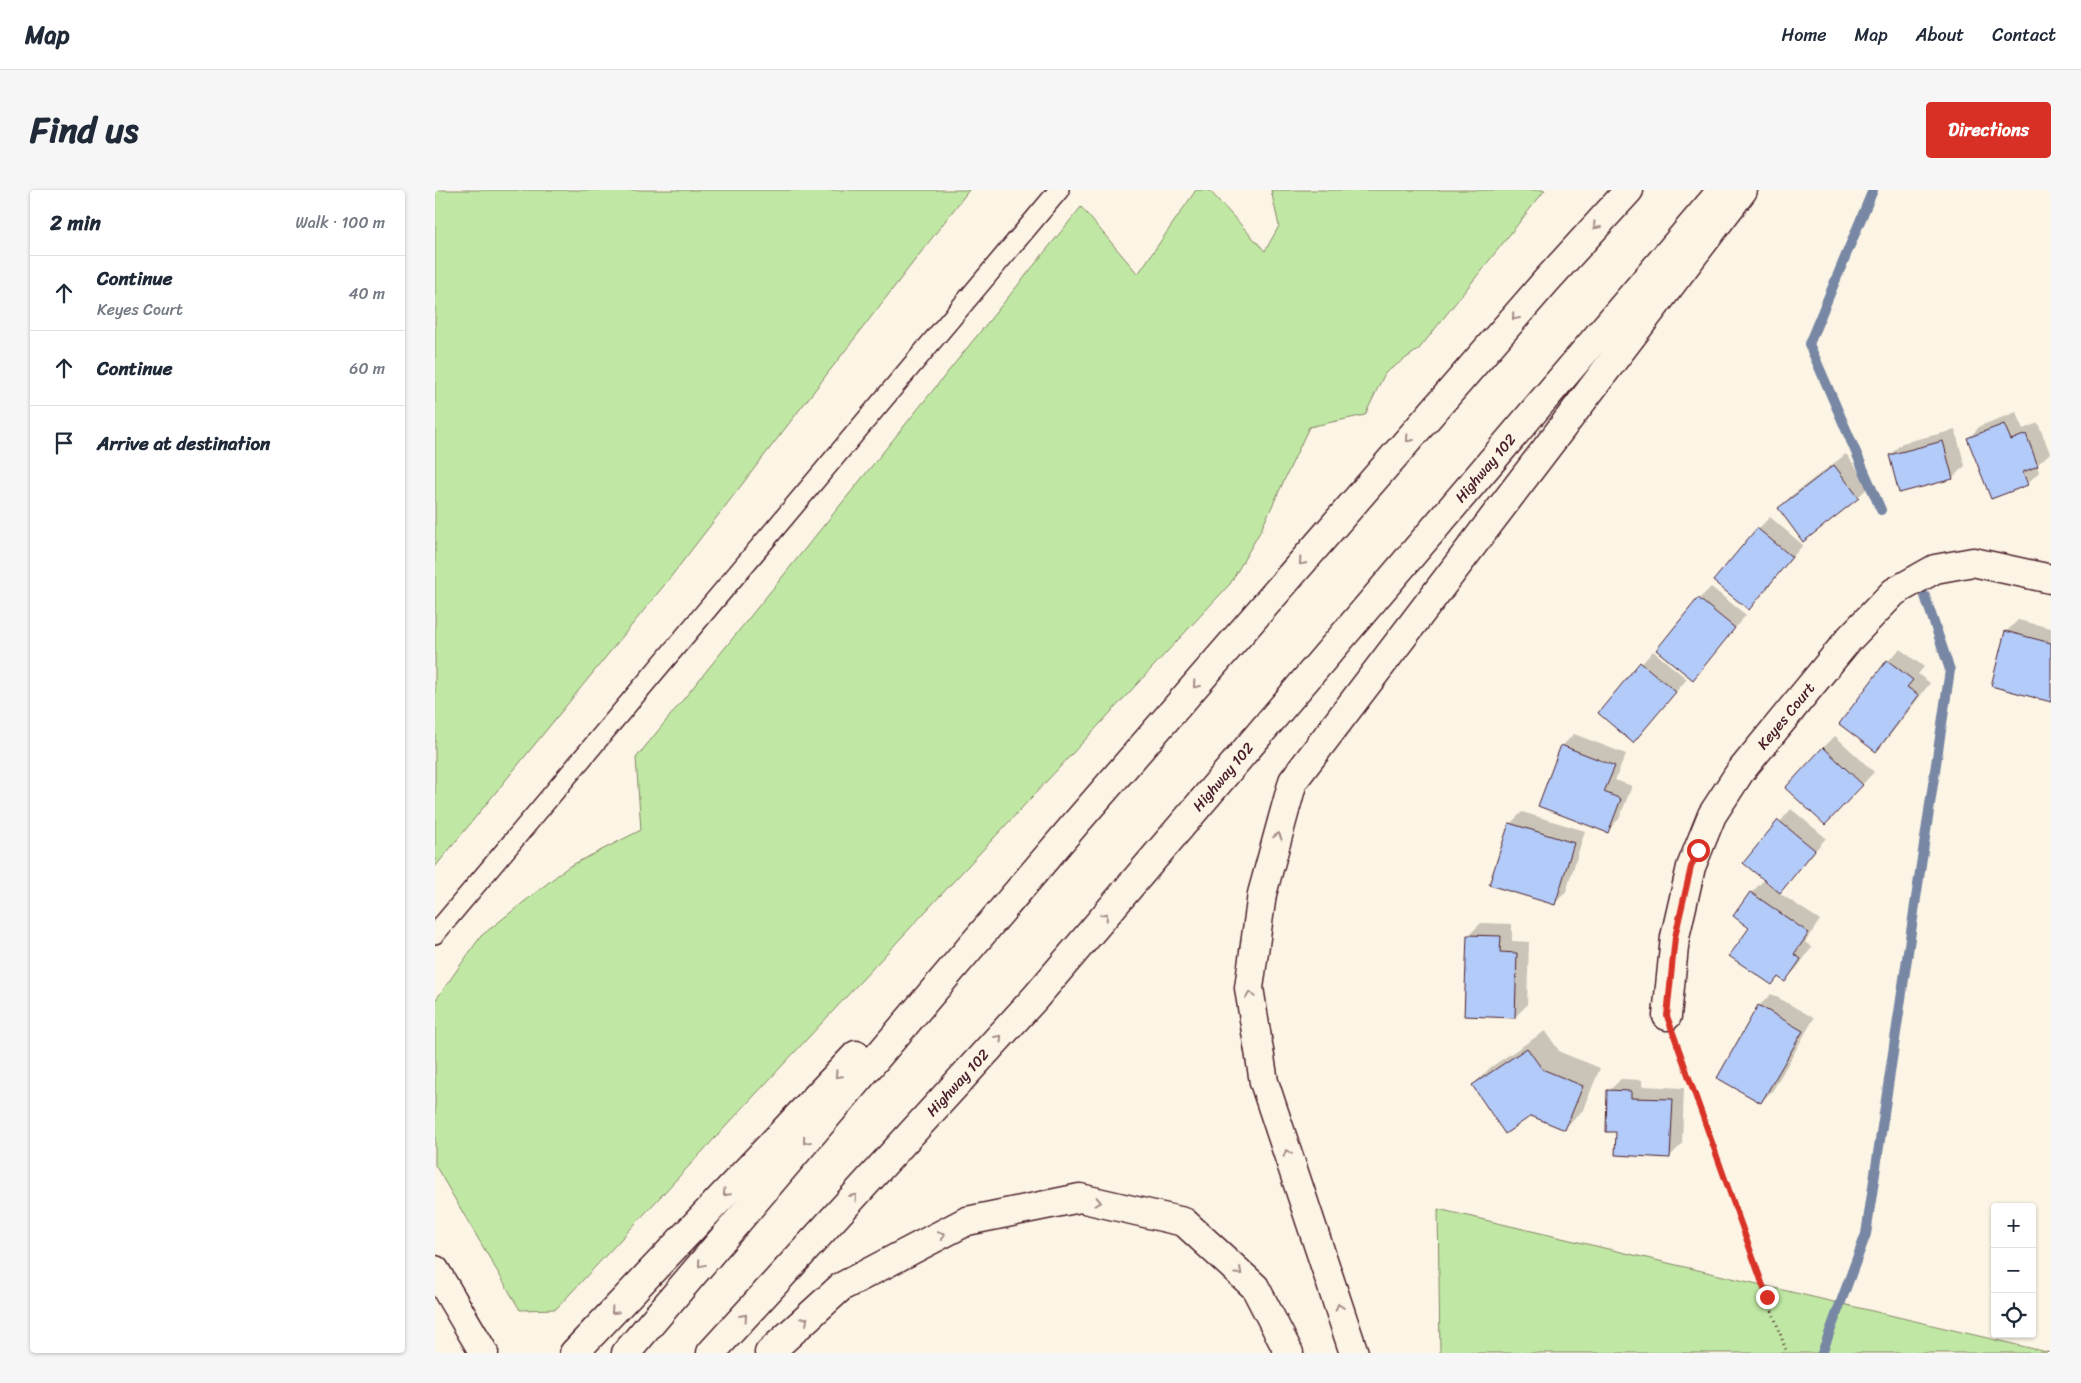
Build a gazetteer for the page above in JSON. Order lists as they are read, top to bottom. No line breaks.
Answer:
{"streets":{"main road":["Highway 102","Keyes Court"]},"page":{"header":"Map","nav":["Home","Map","About","Contact"],"title":"Find us","buttons":"Directions","heading":["2 min","Walk · 100 m"],"list":[["Continue","Keyes Court","40 m"],["Continue","60 m"],"Arrive at destination"],"map_buttons":["+","−"]}}
